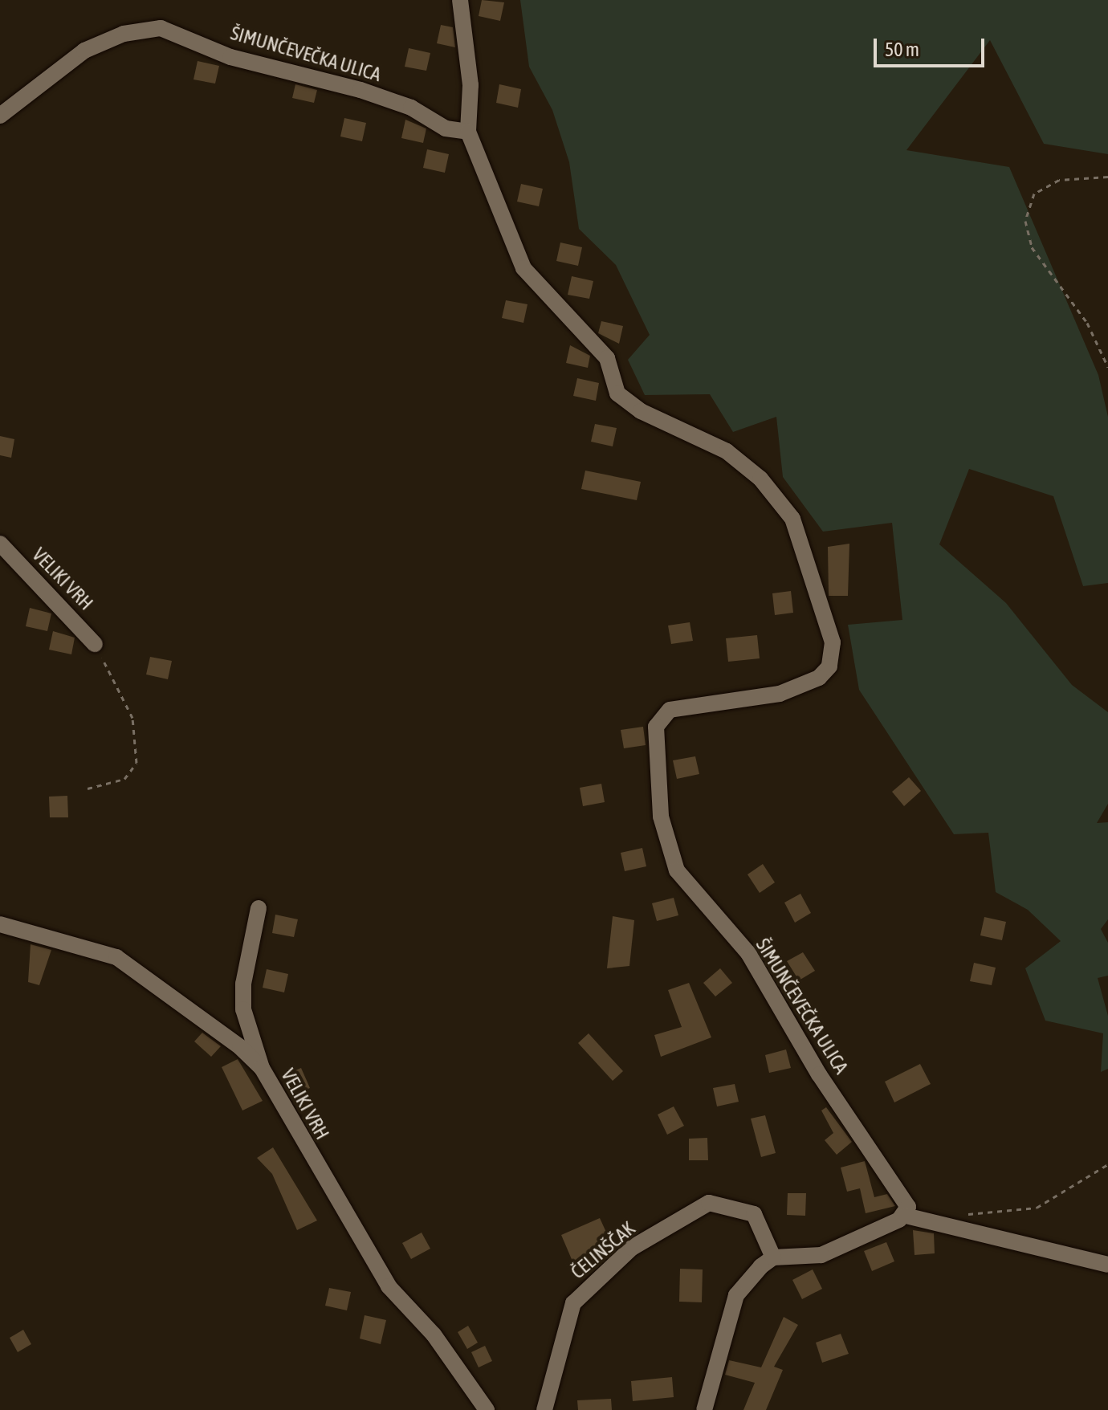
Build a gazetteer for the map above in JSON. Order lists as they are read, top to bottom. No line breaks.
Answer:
{"streets":{"street":["ŠIMUNČEVEČKA ULICA","VELIKI VRH","ČELINŠČAK"]},"scale_bar":"50 m"}
